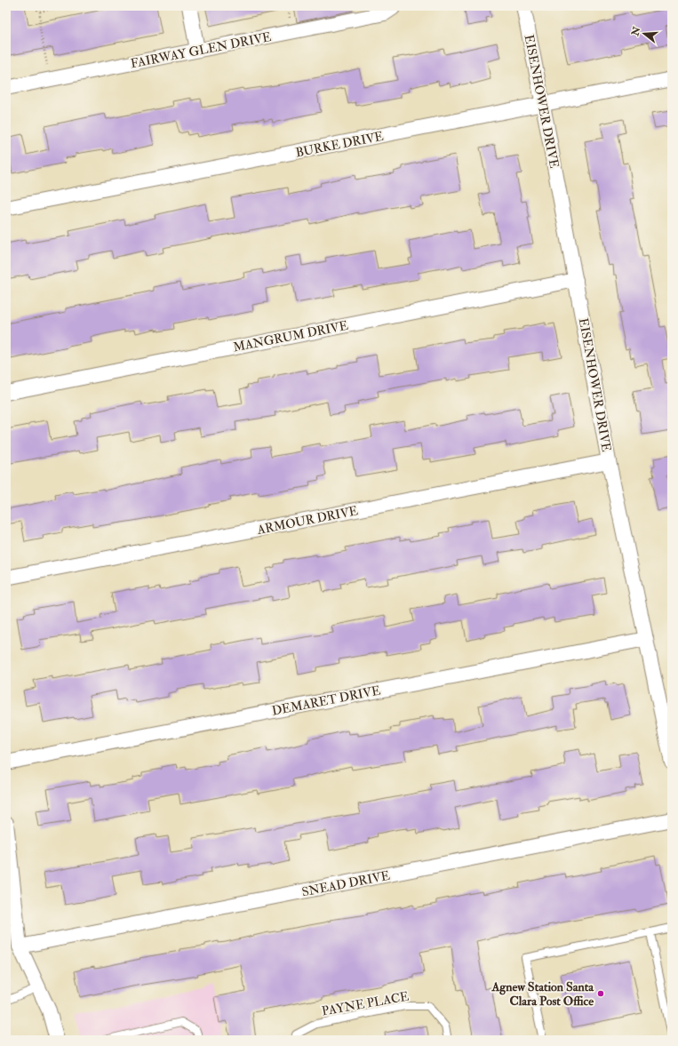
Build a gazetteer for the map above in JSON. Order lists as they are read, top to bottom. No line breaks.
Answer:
{"streets":{"street":["FAIRWAY GLEN DRIVE","EISENHOWER DRIVE","BURKE DRIVE","MANGRUM DRIVE","ARMOUR DRIVE","DEMARET DRIVE","SNEAD DRIVE"],"lane":["PAYNE PLACE"]},"crossings":[["EISENHOWER DRIVE","BURKE DRIVE"],["EISENHOWER DRIVE","MANGRUM DRIVE"],["EISENHOWER DRIVE","ARMOUR DRIVE"],["EISENHOWER DRIVE","DEMARET DRIVE"]],"places":["Agnew Station Santa Clara Post Office"],"north":"left"}
